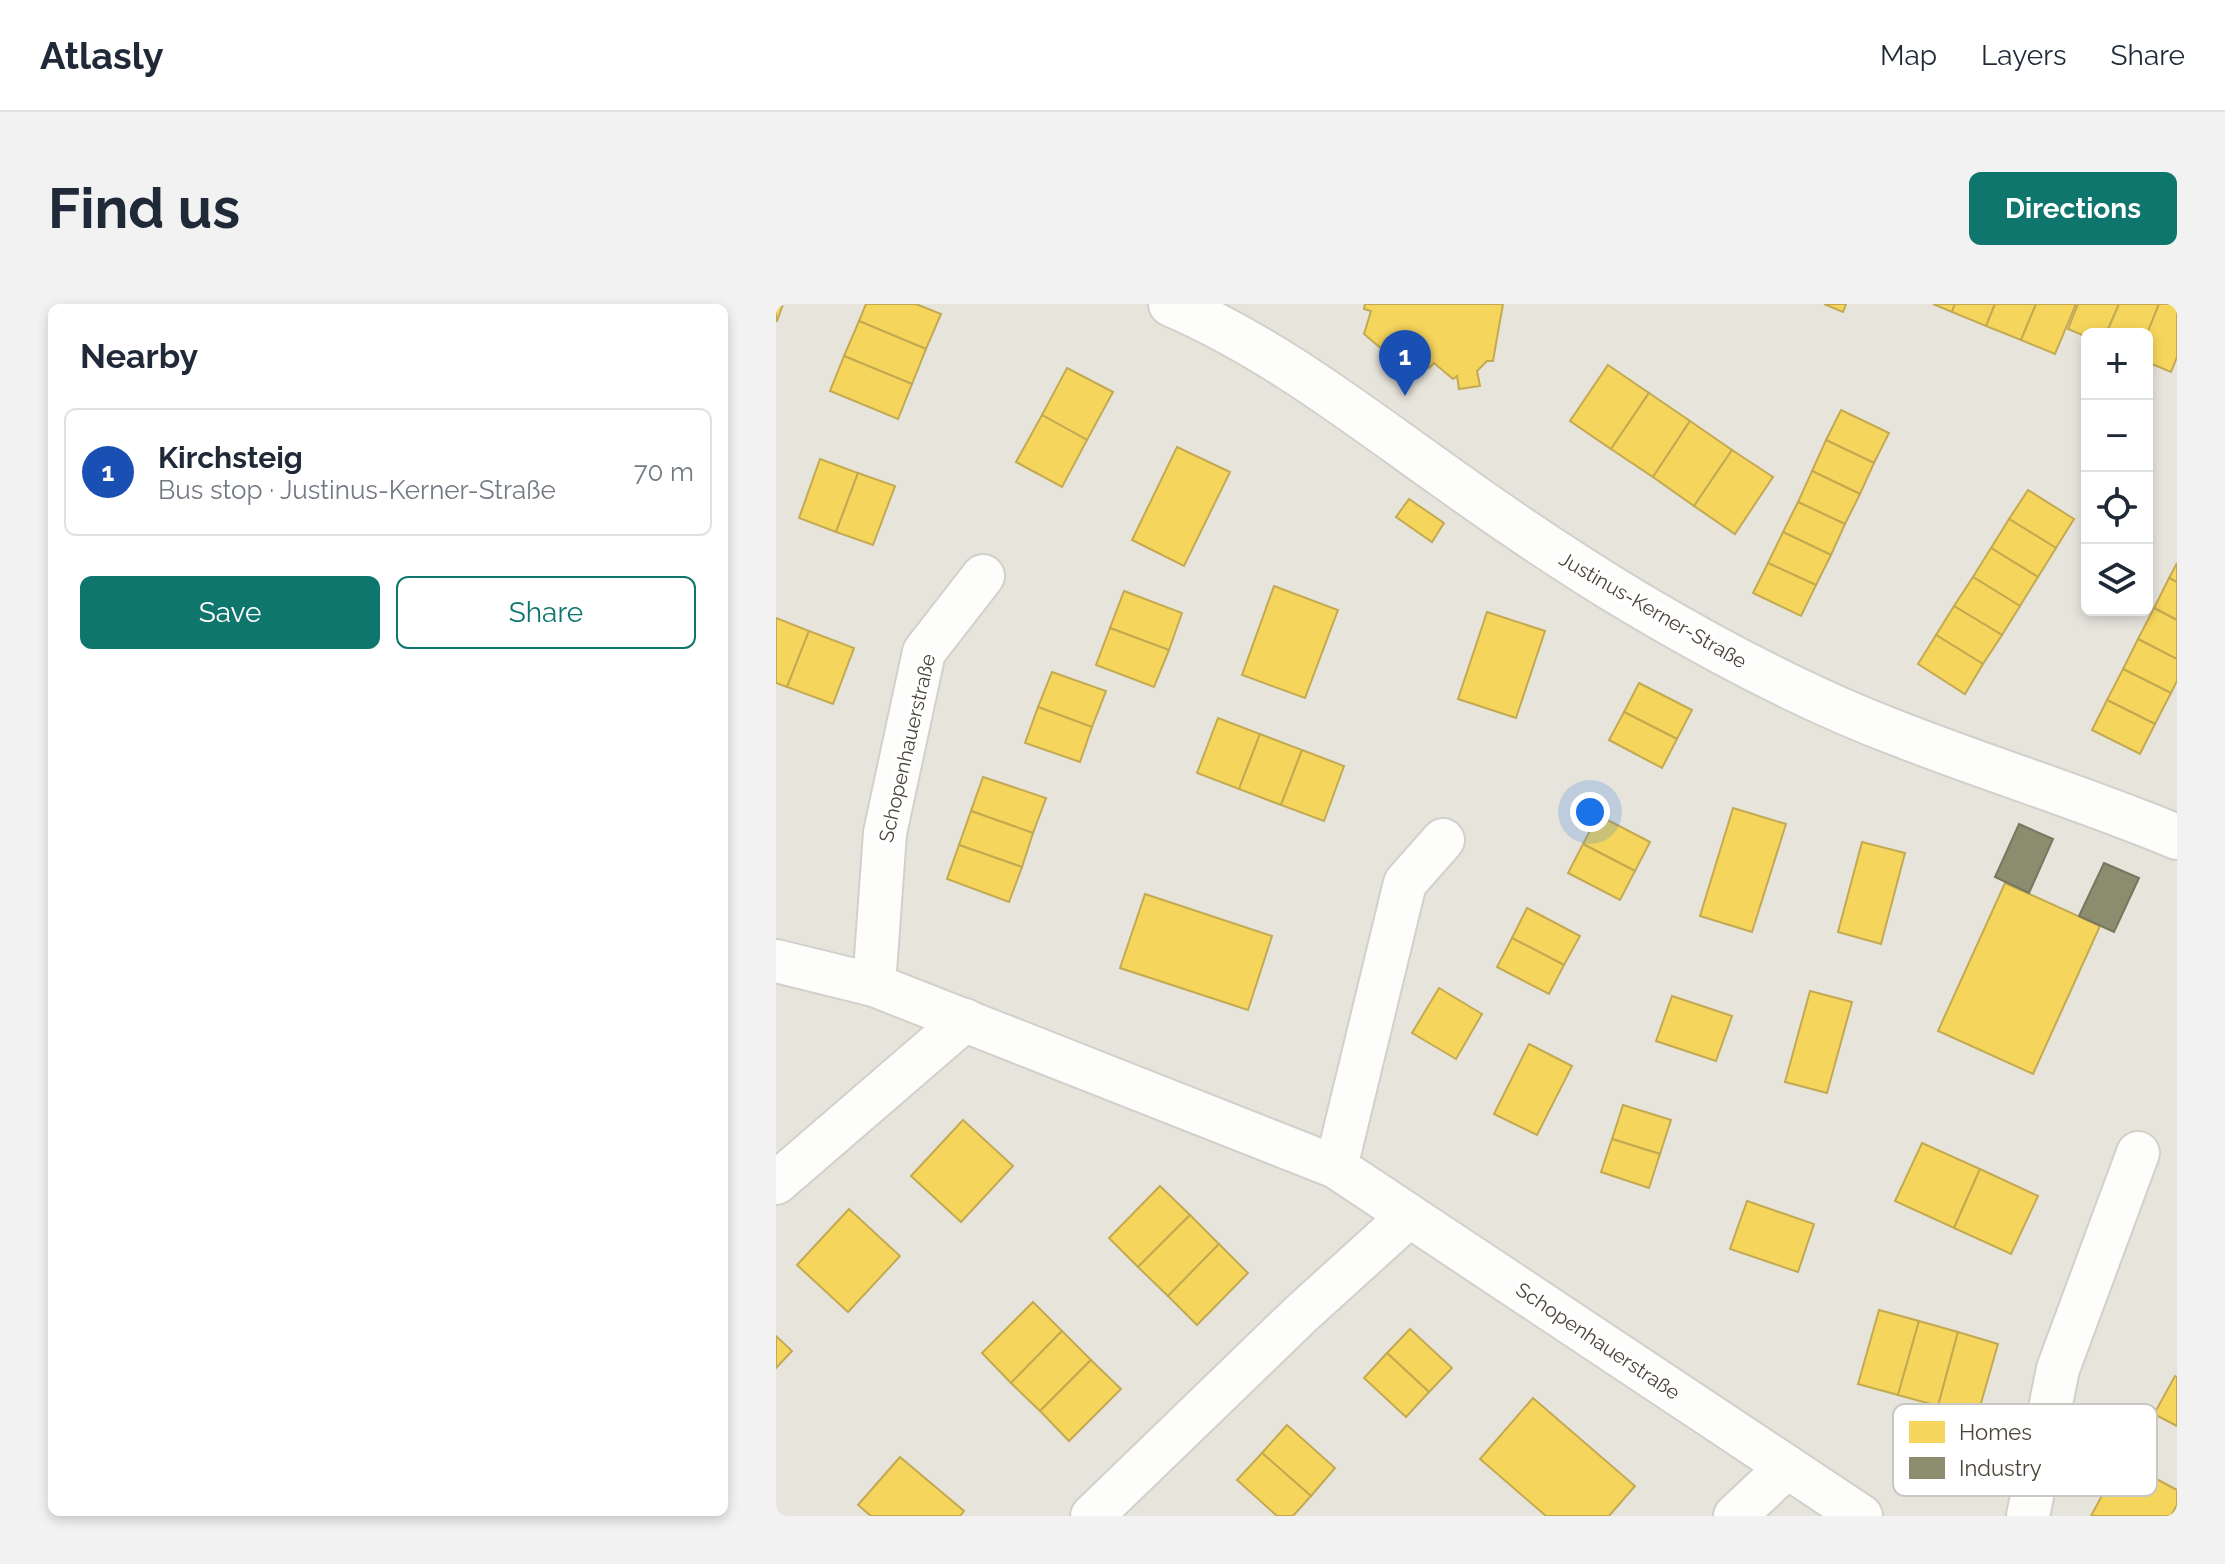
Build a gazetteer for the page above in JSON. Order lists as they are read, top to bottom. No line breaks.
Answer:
{"streets":{"street":["Justinus-Kerner-Straße","Schopenhauerstraße"]},"legend":["Homes","Industry"],"page":{"header":"Atlasly","nav":["Map","Layers","Share"],"buttons":["Directions",["Save","Share"]],"title":"Find us","heading":"Nearby","map_buttons":["+","−"],"pins":"1","list":[{"mark":"1","name":"Kirchsteig","note":"Bus stop · Justinus-Kerner-Straße","value":"70 m"}]}}
